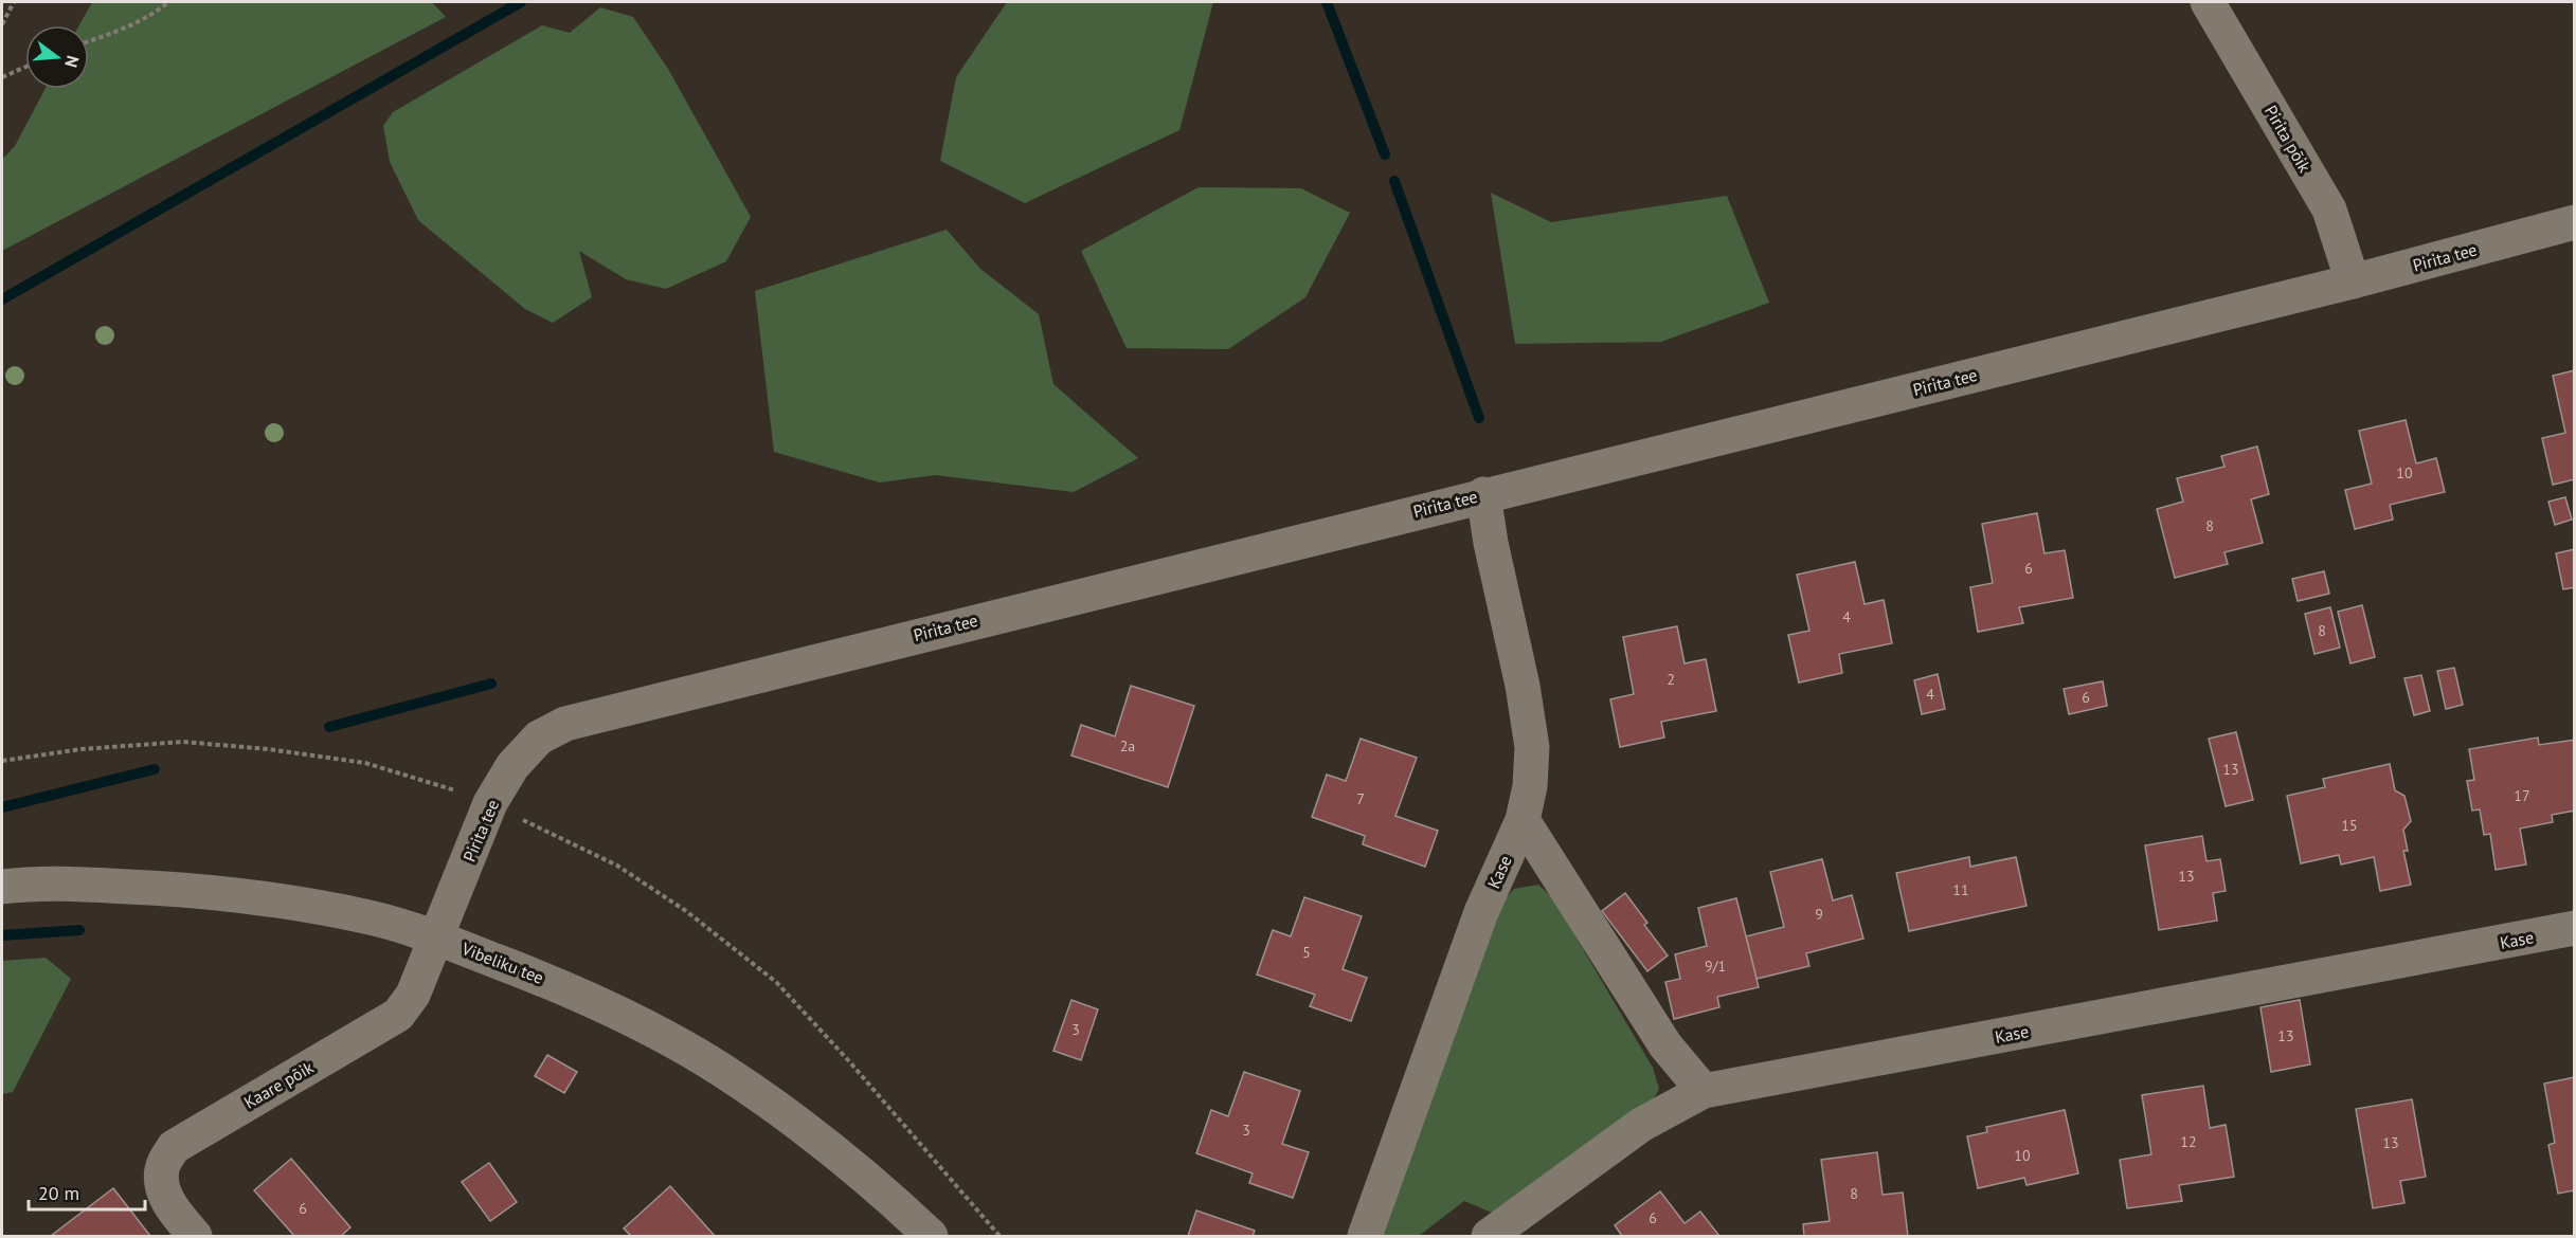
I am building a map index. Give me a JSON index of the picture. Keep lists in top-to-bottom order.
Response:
{
  "streets": {
    "street": [
      "Pirita põik",
      "Pirita tee",
      "Kase",
      "Vibeliku tee",
      "Kaare põik"
    ]
  },
  "crossings": [
    ["Pirita põik", "Pirita tee"],
    ["Pirita tee", "Kase"],
    ["Pirita tee", "Vibeliku tee"],
    ["Pirita tee", "Kaare põik"],
    ["Vibeliku tee", "Kaare põik"]
  ],
  "house_numbers": [
    "10",
    "8",
    "6",
    "4",
    "8",
    "2",
    "4",
    "6",
    "2a",
    "13",
    "17",
    "7",
    "15",
    "13",
    "11",
    "9",
    "5",
    "9/1",
    "3",
    "13",
    "3",
    "12",
    "13",
    "10",
    "8",
    "6",
    "6"
  ],
  "scale_bar": "20 m",
  "north": "right"
}
